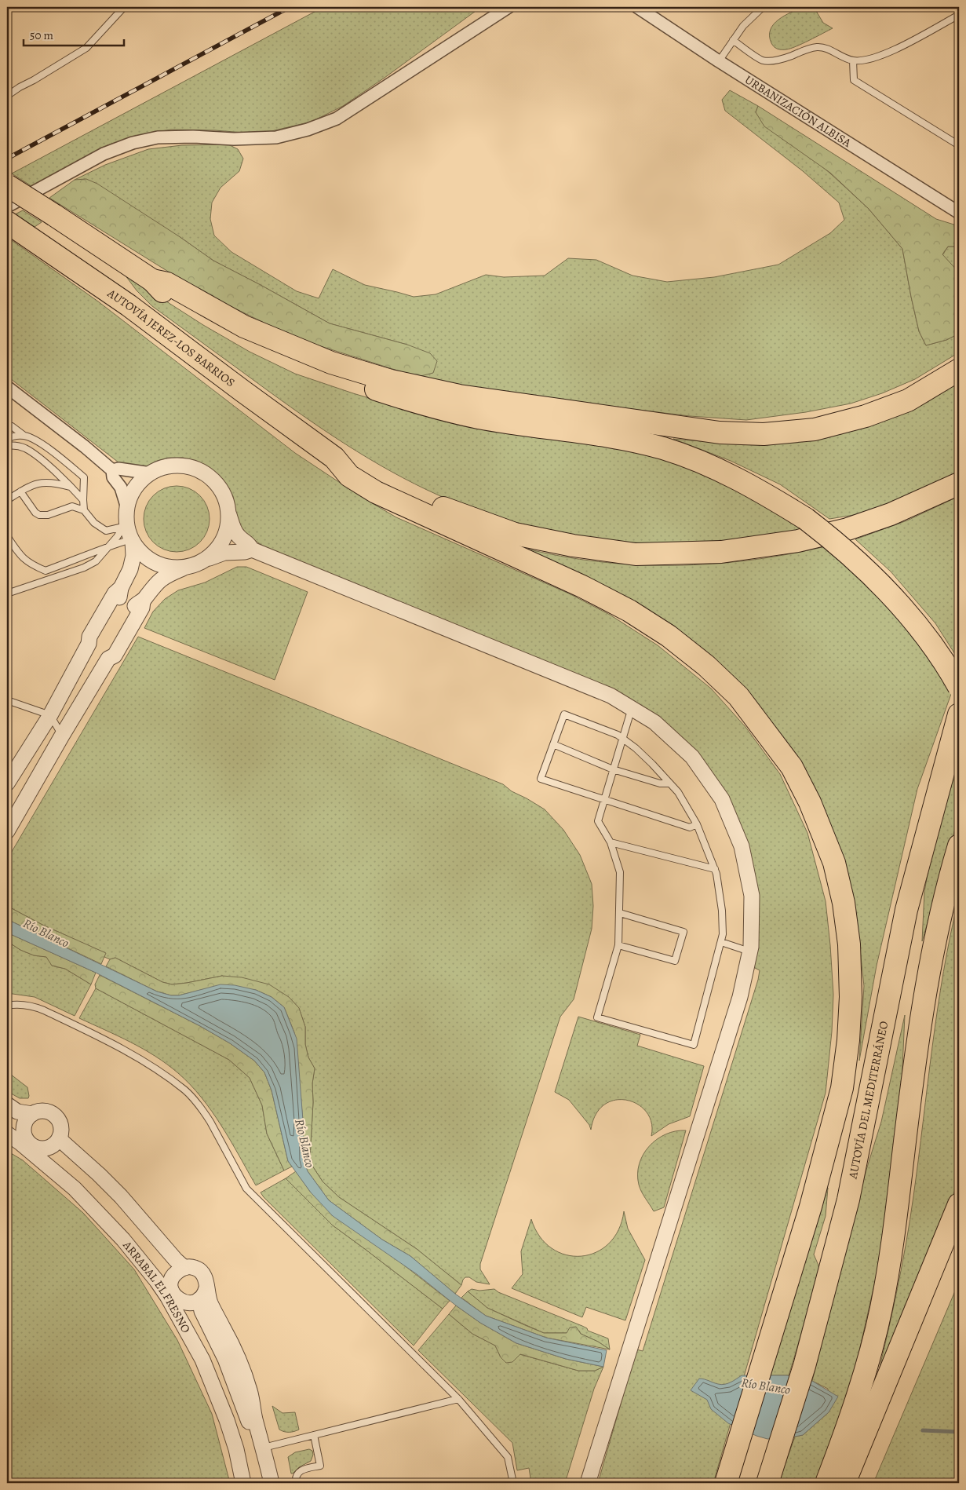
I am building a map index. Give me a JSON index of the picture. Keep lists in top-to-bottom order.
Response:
{
  "streets": {
    "highway": ["AUTOVÍA JEREZ-LOS BARRIOS", "AUTOVÍA DEL MEDITERRÁNEO"],
    "street": ["URBANIZACIÓN ALBISA", "ARRABAL EL FRESNO"]
  },
  "water": ["Río Blanco"],
  "scale_bar": "50 m"
}
